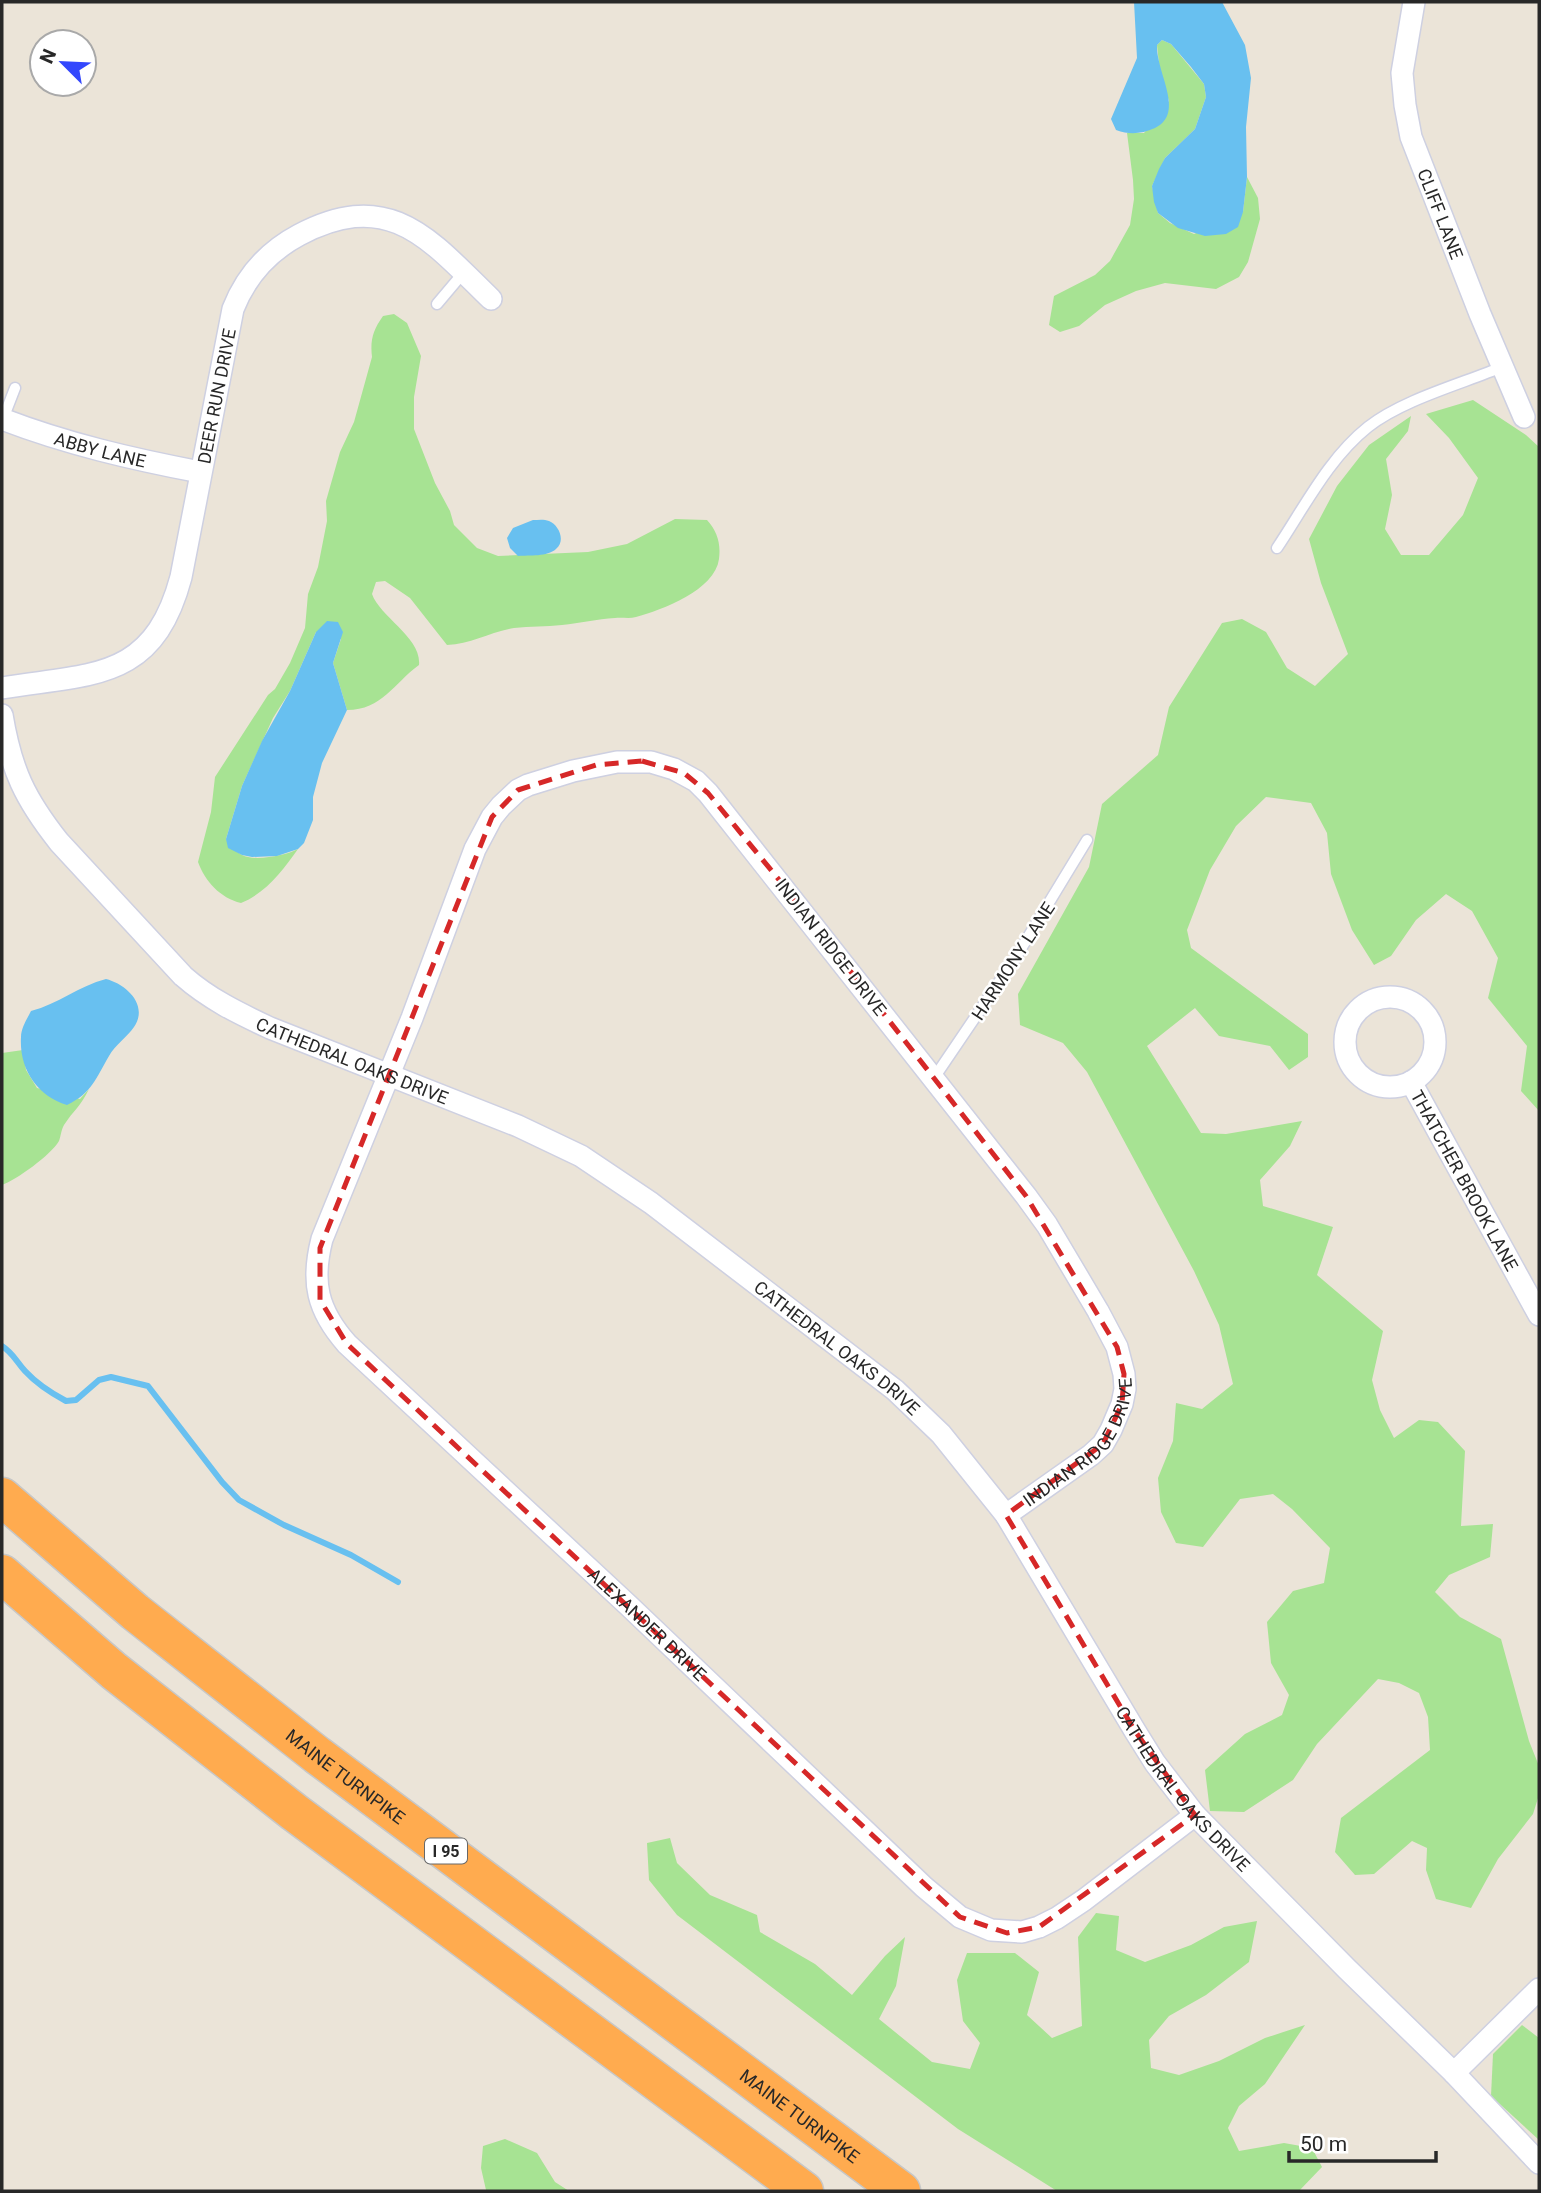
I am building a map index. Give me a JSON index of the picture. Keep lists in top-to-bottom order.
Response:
{
  "streets": {
    "highway": ["MAINE TURNPIKE", "I 95"],
    "street": [
      "CLIFF LANE",
      "DEER RUN DRIVE",
      "ABBY LANE",
      "INDIAN RIDGE DRIVE",
      "CATHEDRAL OAKS DRIVE",
      "THATCHER BROOK LANE",
      "ALEXANDER DRIVE"
    ],
    "lane": ["HARMONY LANE"]
  },
  "crossings": [
    ["DEER RUN DRIVE", "ABBY LANE"],
    ["INDIAN RIDGE DRIVE", "HARMONY LANE"],
    ["INDIAN RIDGE DRIVE", "CATHEDRAL OAKS DRIVE"],
    ["INDIAN RIDGE DRIVE", "ALEXANDER DRIVE"],
    ["CATHEDRAL OAKS DRIVE", "ALEXANDER DRIVE"]
  ],
  "scale_bar": "50 m",
  "north": "top left"
}
